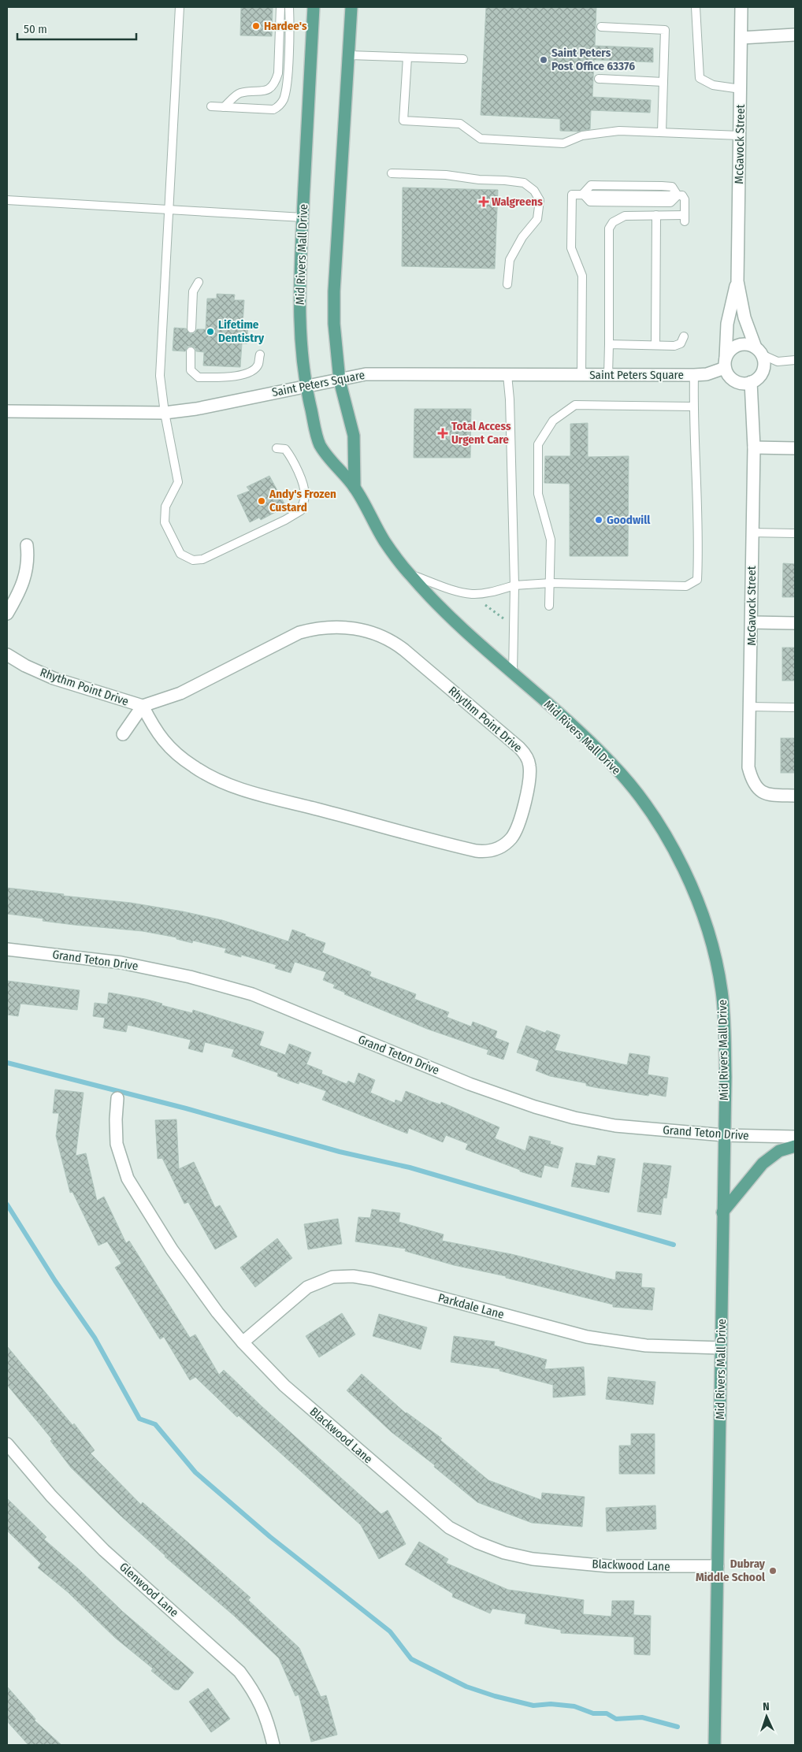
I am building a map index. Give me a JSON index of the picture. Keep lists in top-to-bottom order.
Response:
{
  "streets": {
    "main road": ["Mid Rivers Mall Drive"],
    "street": [
      "McGavock Street",
      "Saint Peters Square",
      "Rhythm Point Drive",
      "Grand Teton Drive",
      "Parkdale Lane",
      "Blackwood Lane",
      "Glenwood Lane"
    ]
  },
  "crossings": [
    ["McGavock Street", "Saint Peters Square"],
    ["Mid Rivers Mall Drive", "Saint Peters Square"],
    ["Mid Rivers Mall Drive", "Grand Teton Drive"],
    ["Mid Rivers Mall Drive", "Parkdale Lane"],
    ["Mid Rivers Mall Drive", "Blackwood Lane"],
    ["Parkdale Lane", "Blackwood Lane"]
  ],
  "places": {
    "other": [
      "Hardee's",
      "Saint Peters Post Office 63376",
      "Lifetime Dentistry",
      "Andy's Frozen Custard",
      "Goodwill",
      "Dubray Middle School"
    ],
    "health": ["Walgreens", "Total Access Urgent Care"]
  },
  "scale_bar": "50 m",
  "north": "top"
}
